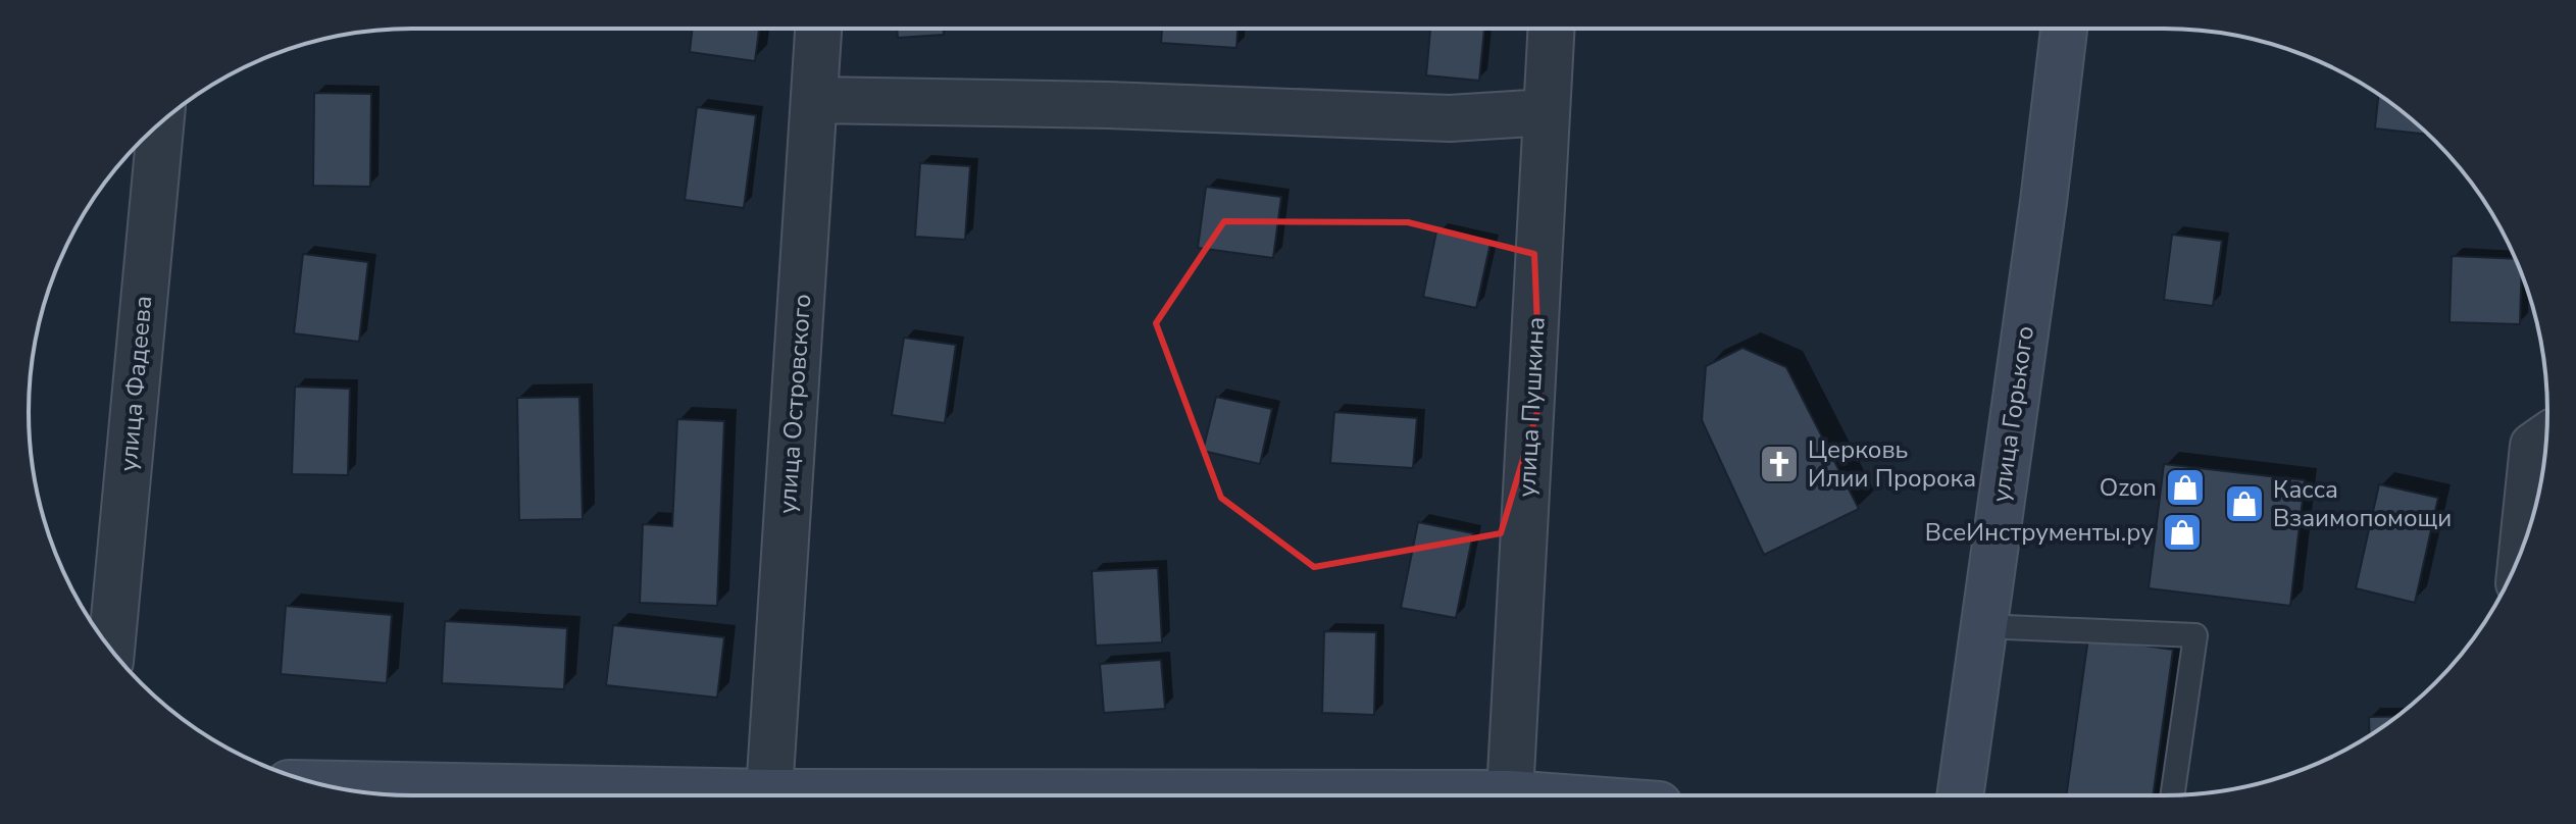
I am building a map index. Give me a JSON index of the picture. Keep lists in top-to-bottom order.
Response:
{
  "streets": {
    "main road": ["улица Горького"],
    "street": ["улица Фадеева", "улица Островского", "улица Пушкина"]
  },
  "places": {
    "church": ["Церковь Илии Пророка"],
    "shop": ["Ozon", "Касса Взаимопомощи", "ВсеИнструменты.ру"]
  }
}
